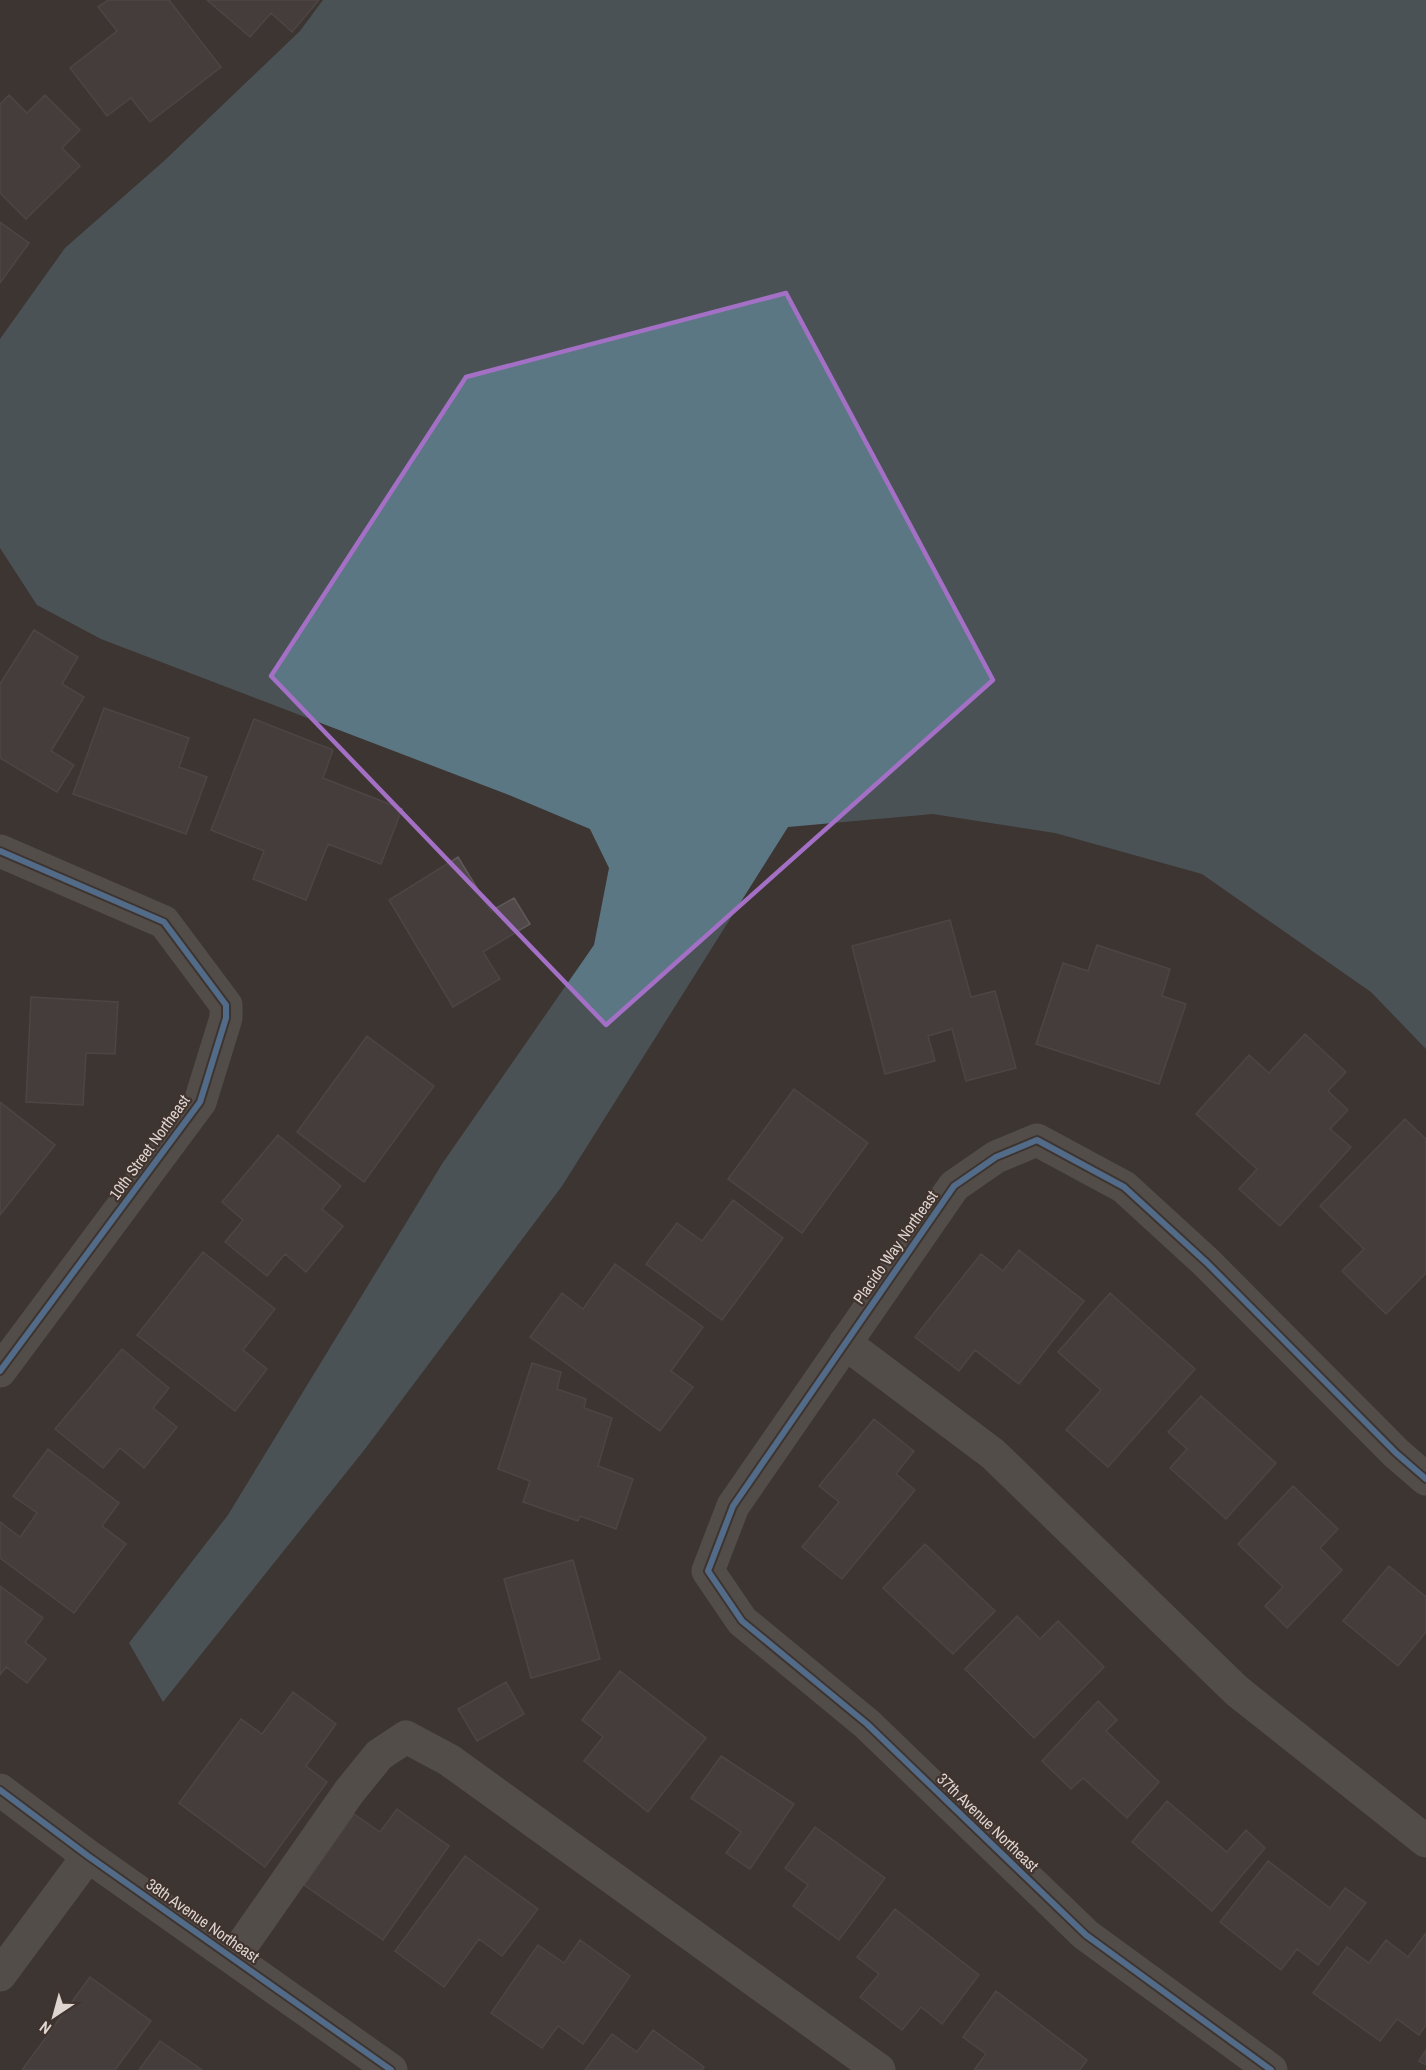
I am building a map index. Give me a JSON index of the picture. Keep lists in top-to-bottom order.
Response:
{
  "streets": {
    "street": [
      "10th Street Northeast",
      "Placido Way Northeast",
      "37th Avenue Northeast",
      "38th Avenue Northeast"
    ]
  },
  "crossings": [
    ["Placido Way Northeast", "37th Avenue Northeast"]
  ],
  "north": "bottom left"
}
